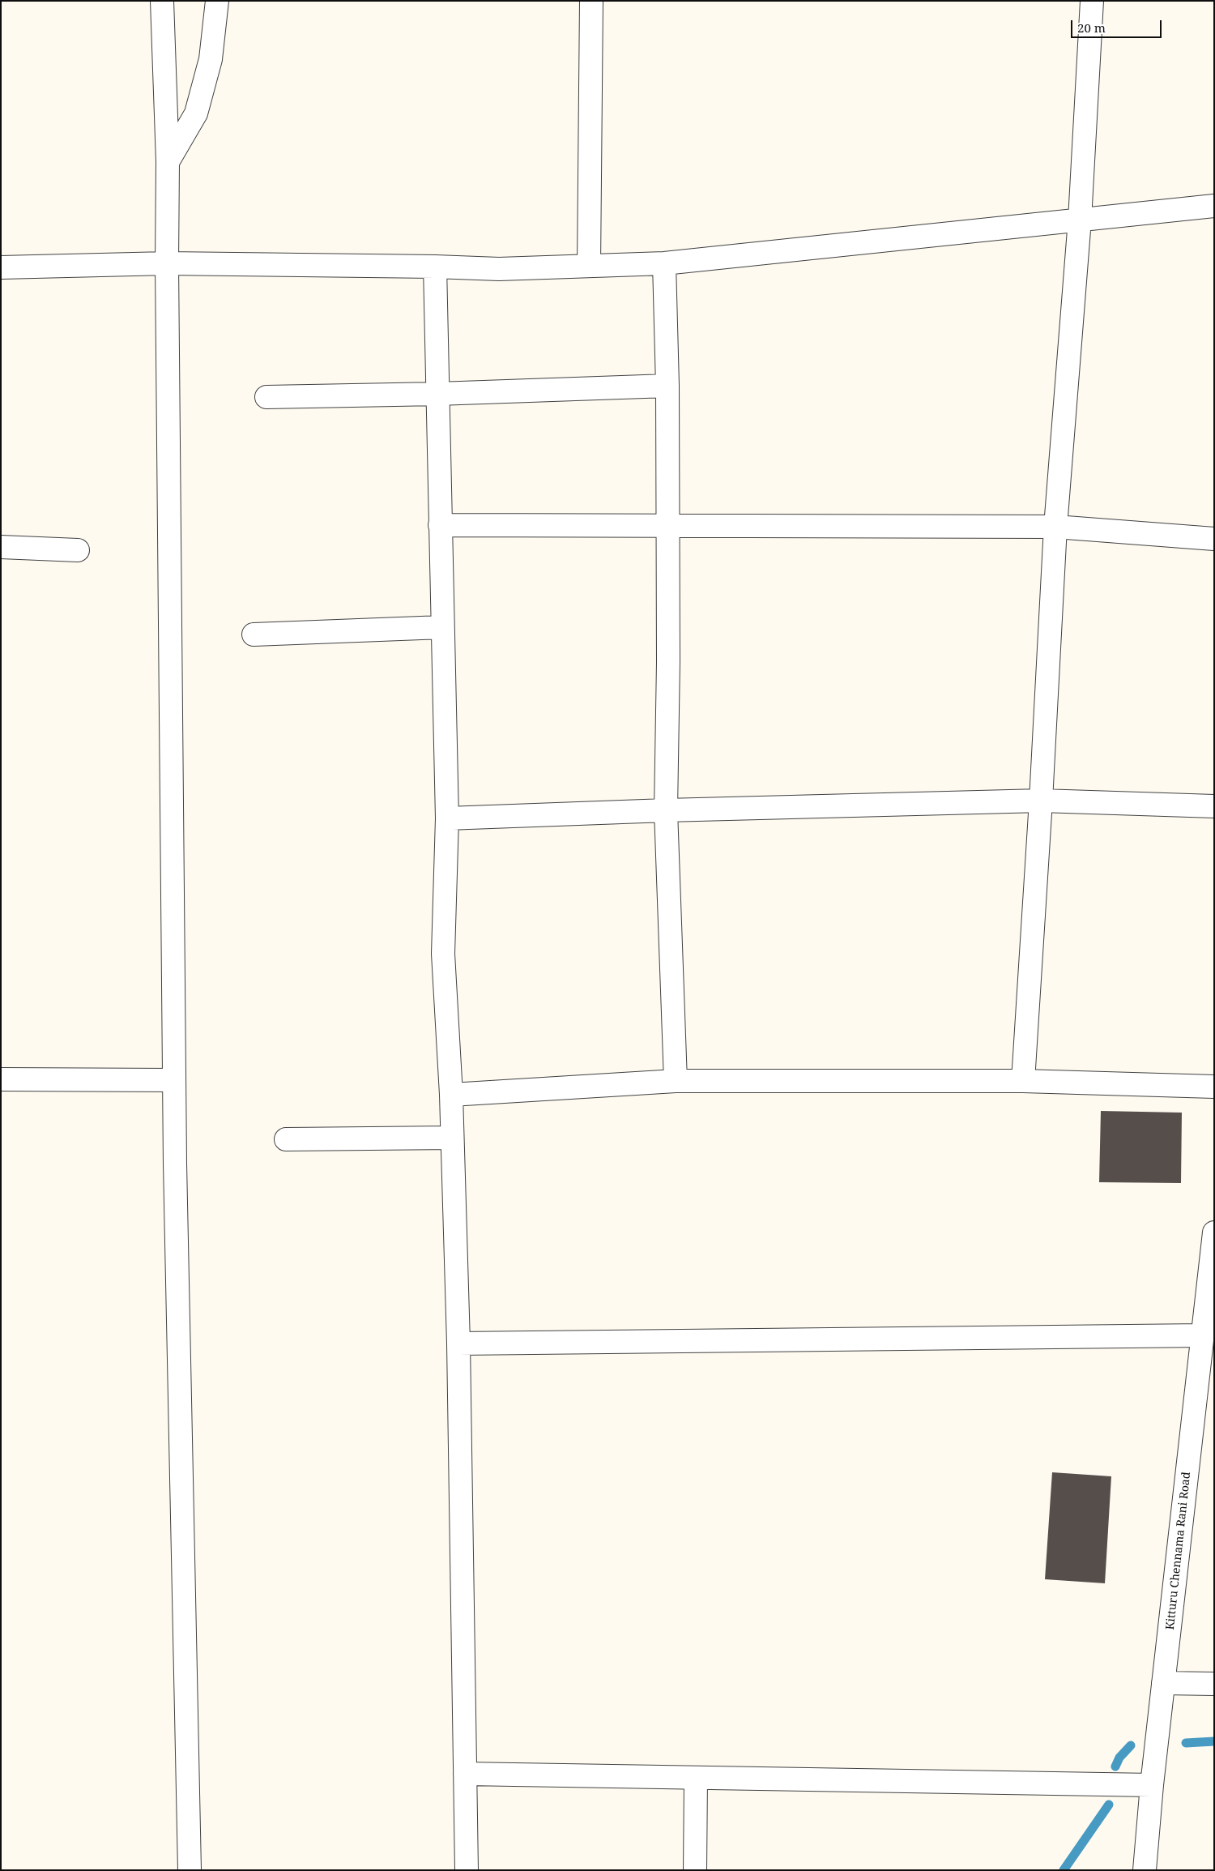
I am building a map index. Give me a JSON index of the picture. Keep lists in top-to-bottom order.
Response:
{
  "streets": {
    "street": ["Kitturu Chennama Rani Road"]
  },
  "scale_bar": "20 m"
}
